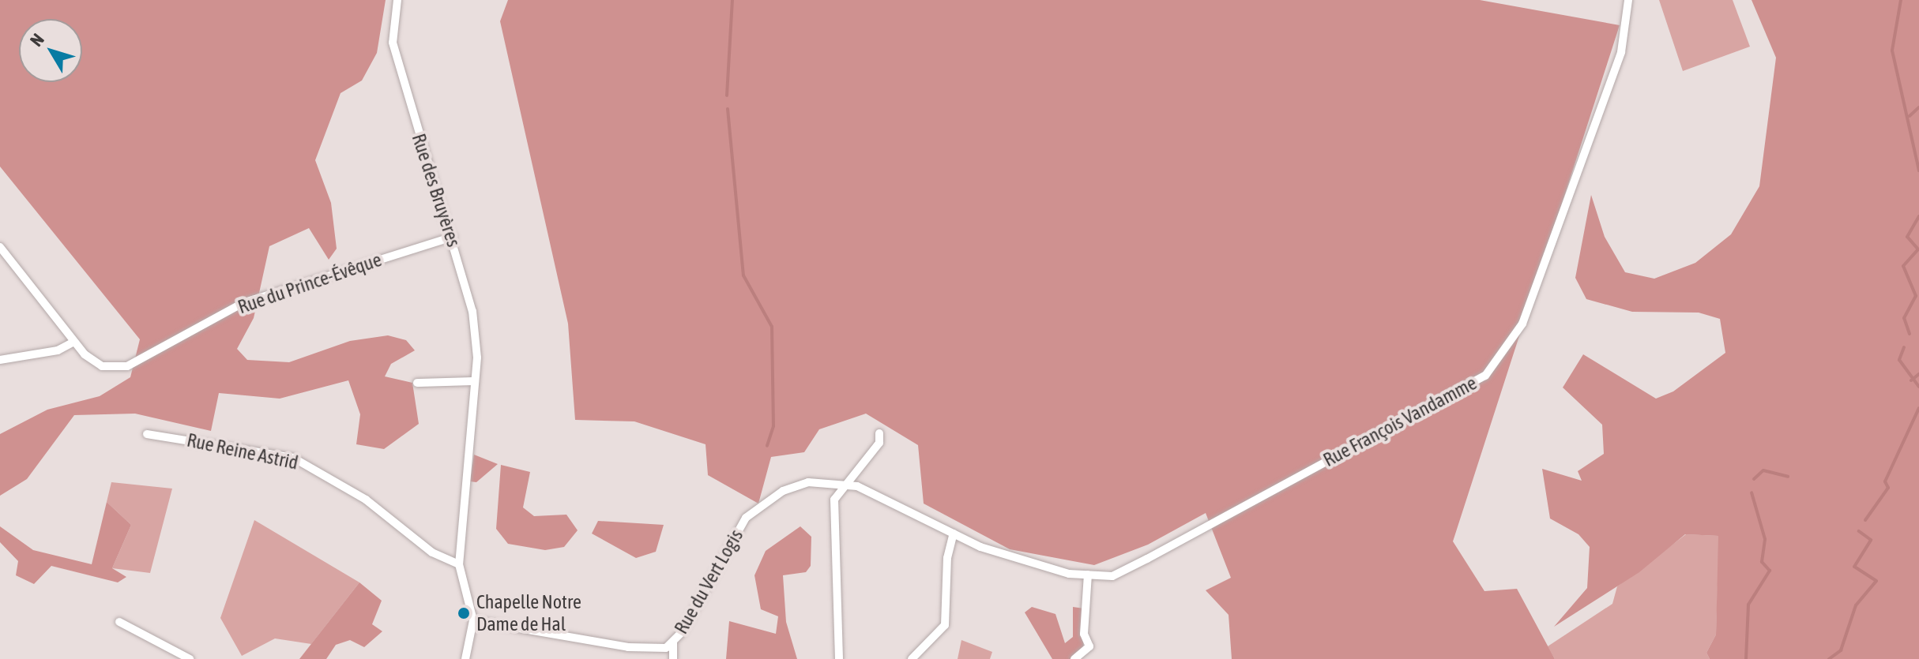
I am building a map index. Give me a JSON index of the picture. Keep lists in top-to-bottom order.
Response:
{
  "streets": {
    "street": [
      "Rue des Bruyères",
      "Rue du Prince-Évêque",
      "Rue François Vandamme",
      "Rue Reine Astrid",
      "Rue du Vert Logis"
    ]
  },
  "crossings": [
    ["Rue des Bruyères", "Rue du Prince-Évêque"],
    ["Rue des Bruyères", "Rue Reine Astrid"],
    ["Rue des Bruyères", "Rue du Vert Logis"],
    ["Rue François Vandamme", "Rue du Vert Logis"]
  ],
  "places": ["Chapelle Notre Dame de Hal"],
  "north": "top left"
}
